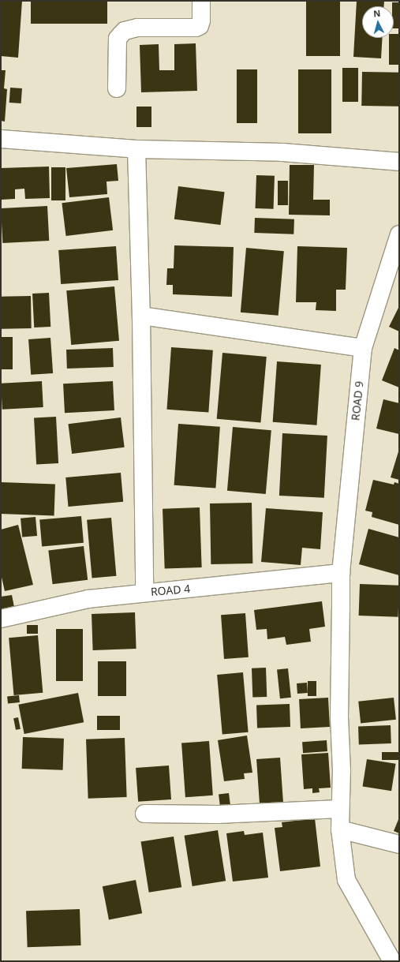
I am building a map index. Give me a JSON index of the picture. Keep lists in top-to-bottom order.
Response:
{
  "streets": {
    "street": ["ROAD 9", "ROAD 4"]
  },
  "crossings": [
    ["ROAD 9", "ROAD 4"]
  ],
  "north": "top"
}
